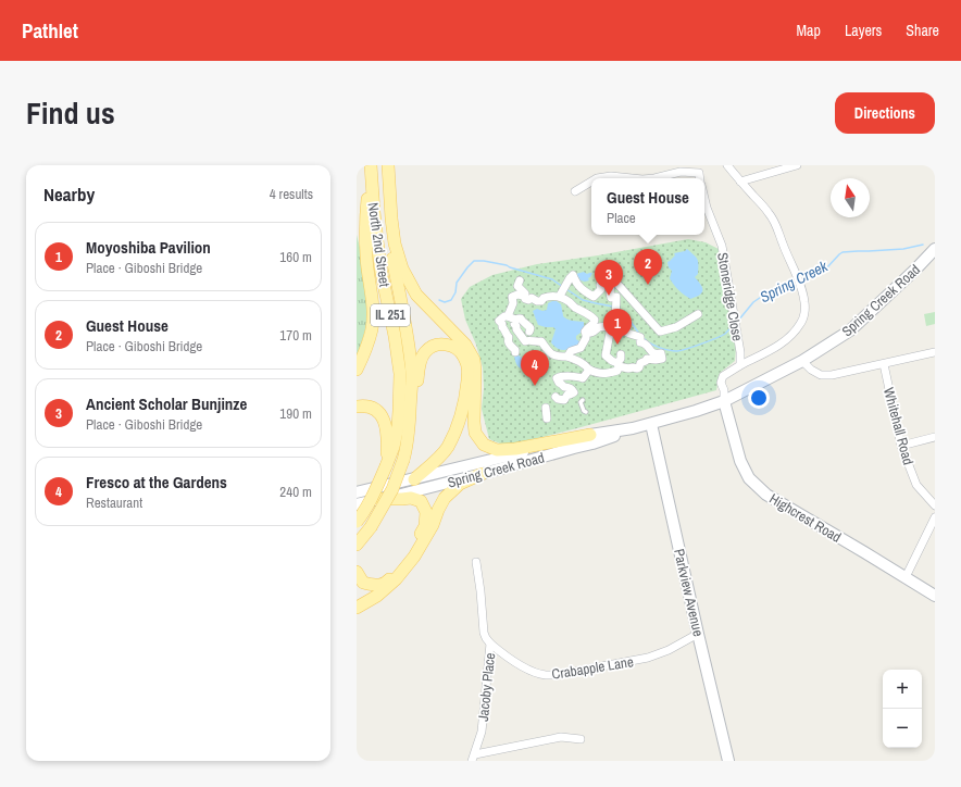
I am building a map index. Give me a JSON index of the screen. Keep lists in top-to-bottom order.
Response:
{
  "streets": {
    "main road": [
      "North 2nd Street",
      "Spring Creek Road",
      "IL 251",
      "Highcrest Road",
      "Parkview Avenue"
    ],
    "street": [
      "Stoneridge Close",
      "Whitehall Road",
      "Crabapple Lane",
      "Jacoby Place"
    ]
  },
  "crossings": [
    ["Spring Creek Road", "Highcrest Road"],
    ["Spring Creek Road", "Parkview Avenue"],
    ["Parkview Avenue", "Crabapple Lane"],
    ["Crabapple Lane", "Jacoby Place"]
  ],
  "water": ["Spring Creek"],
  "north": "top",
  "page": {
    "header": "Pathlet",
    "nav": ["Map", "Layers", "Share"],
    "title": "Find us",
    "buttons": "Directions",
    "heading": ["Nearby", "4 results"],
    "popup": ["Guest House", "Place"],
    "list": [
      {
        "mark": "1",
        "name": "Moyoshiba Pavilion",
        "note": "Place · Giboshi Bridge",
        "value": "160 m"
      },
      {
        "mark": "2",
        "name": "Guest House",
        "note": "Place · Giboshi Bridge",
        "value": "170 m"
      },
      {
        "mark": "3",
        "name": "Ancient Scholar Bunjinze",
        "note": "Place · Giboshi Bridge",
        "value": "190 m"
      },
      {
        "mark": "4",
        "name": "Fresco at the Gardens",
        "note": "Restaurant",
        "value": "240 m"
      }
    ],
    "pins": [
      "2",
      "3",
      "1",
      "4"
    ],
    "map_buttons": ["+", "−"]
  }
}
